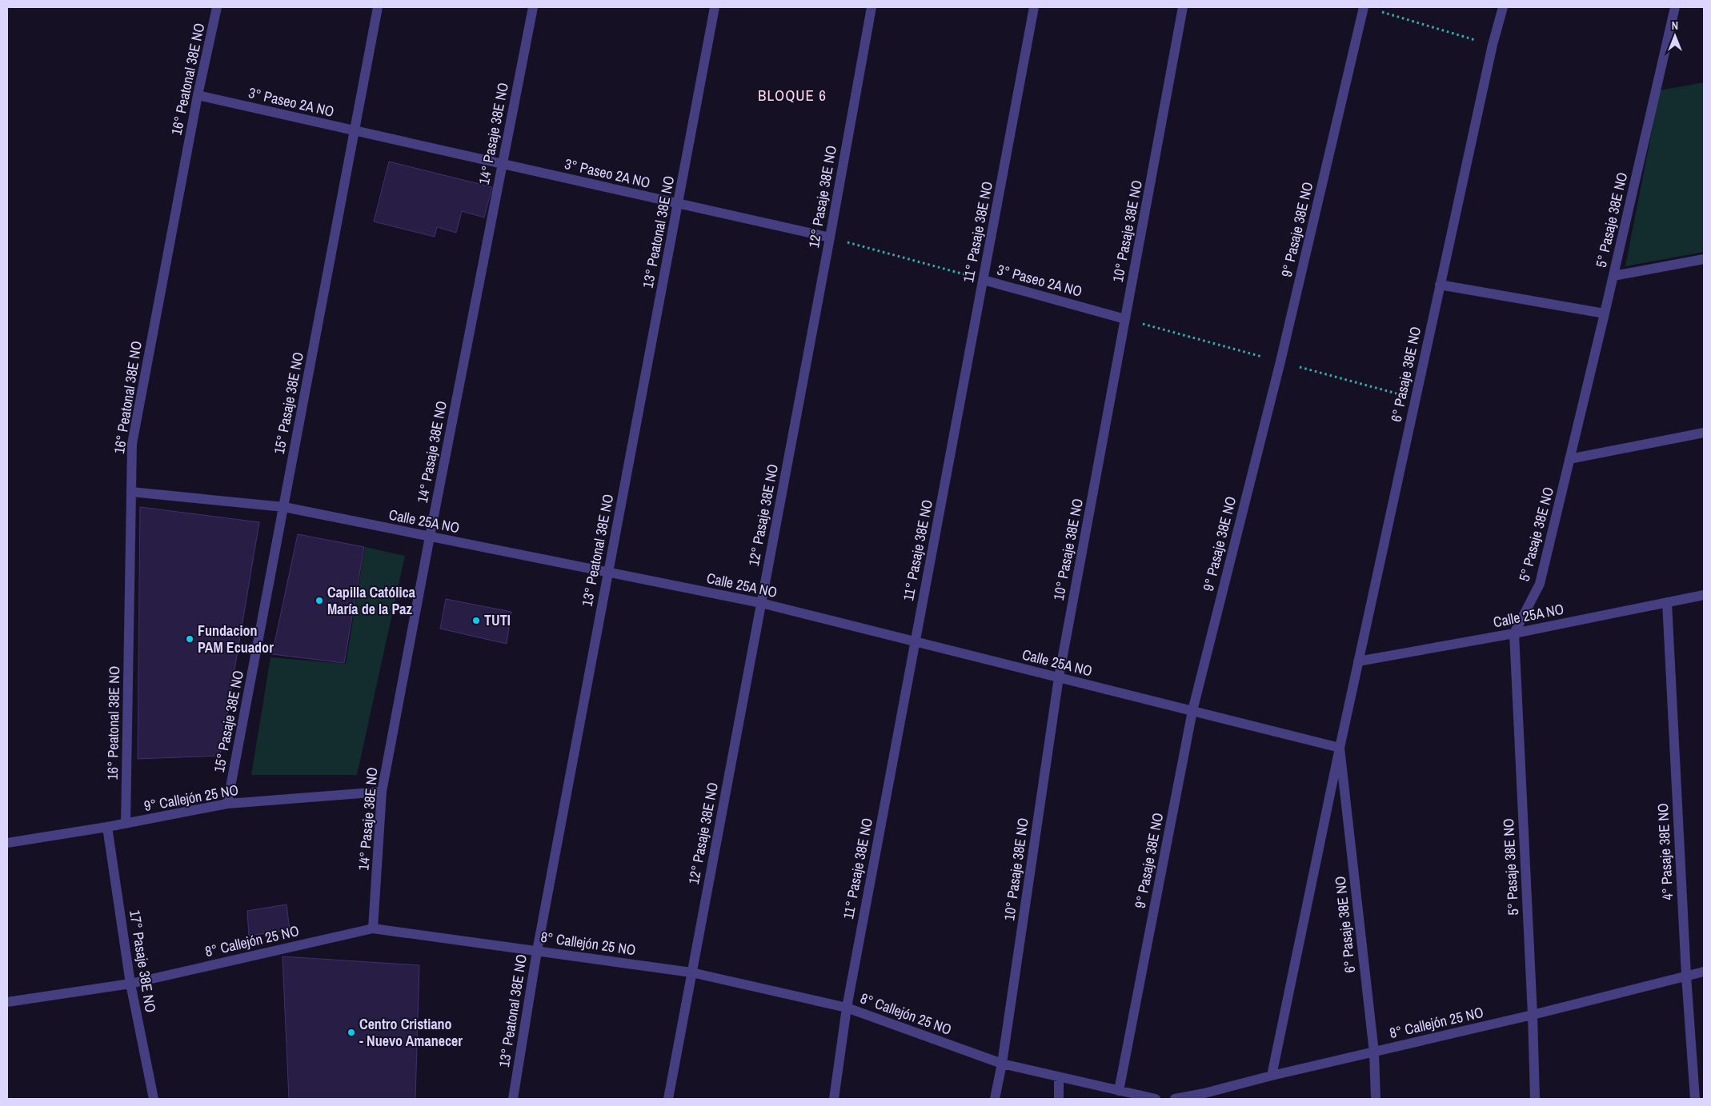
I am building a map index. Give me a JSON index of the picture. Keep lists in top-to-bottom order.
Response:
{
  "streets": {
    "street": [
      "16° Peatonal 38E NO",
      "3° Paseo 2A NO",
      "14° Pasaje 38E NO",
      "12° Pasaje 38E NO",
      "5° Pasaje 38E NO",
      "9° Pasaje 38E NO",
      "10° Pasaje 38E NO",
      "13° Peatonal 38E NO",
      "11° Pasaje 38E NO",
      "6° Pasaje 38E NO",
      "15° Pasaje 38E NO",
      "Calle 25A NO",
      "9° Callejón 25 NO",
      "4° Pasaje 38E NO",
      "8° Callejón 25 NO",
      "17° Pasaje 38E NO"
    ]
  },
  "crossings": [
    ["16° Peatonal 38E NO", "3° Paseo 2A NO"],
    ["16° Peatonal 38E NO", "Calle 25A NO"],
    ["16° Peatonal 38E NO", "9° Callejón 25 NO"],
    ["3° Paseo 2A NO", "14° Pasaje 38E NO"],
    ["3° Paseo 2A NO", "12° Pasaje 38E NO"],
    ["3° Paseo 2A NO", "10° Pasaje 38E NO"],
    ["3° Paseo 2A NO", "13° Peatonal 38E NO"],
    ["3° Paseo 2A NO", "11° Pasaje 38E NO"],
    ["3° Paseo 2A NO", "15° Pasaje 38E NO"],
    ["14° Pasaje 38E NO", "Calle 25A NO"],
    ["14° Pasaje 38E NO", "9° Callejón 25 NO"],
    ["14° Pasaje 38E NO", "8° Callejón 25 NO"],
    ["12° Pasaje 38E NO", "Calle 25A NO"],
    ["12° Pasaje 38E NO", "8° Callejón 25 NO"],
    ["5° Pasaje 38E NO", "Calle 25A NO"],
    ["5° Pasaje 38E NO", "8° Callejón 25 NO"],
    ["9° Pasaje 38E NO", "Calle 25A NO"],
    ["9° Pasaje 38E NO", "8° Callejón 25 NO"],
    ["10° Pasaje 38E NO", "Calle 25A NO"],
    ["10° Pasaje 38E NO", "8° Callejón 25 NO"],
    ["13° Peatonal 38E NO", "Calle 25A NO"],
    ["13° Peatonal 38E NO", "8° Callejón 25 NO"],
    ["11° Pasaje 38E NO", "Calle 25A NO"],
    ["11° Pasaje 38E NO", "8° Callejón 25 NO"],
    ["6° Pasaje 38E NO", "Calle 25A NO"],
    ["6° Pasaje 38E NO", "8° Callejón 25 NO"],
    ["15° Pasaje 38E NO", "Calle 25A NO"],
    ["15° Pasaje 38E NO", "9° Callejón 25 NO"],
    ["Calle 25A NO", "4° Pasaje 38E NO"],
    ["9° Callejón 25 NO", "17° Pasaje 38E NO"],
    ["4° Pasaje 38E NO", "8° Callejón 25 NO"],
    ["8° Callejón 25 NO", "17° Pasaje 38E NO"]
  ],
  "districts": ["BLOQUE 6"],
  "places": [
    "Capilla Católica María de la Paz",
    "TUTI",
    "Fundacion PAM Ecuador",
    "Centro Cristiano - Nuevo Amanecer"
  ],
  "north": "top"
}
